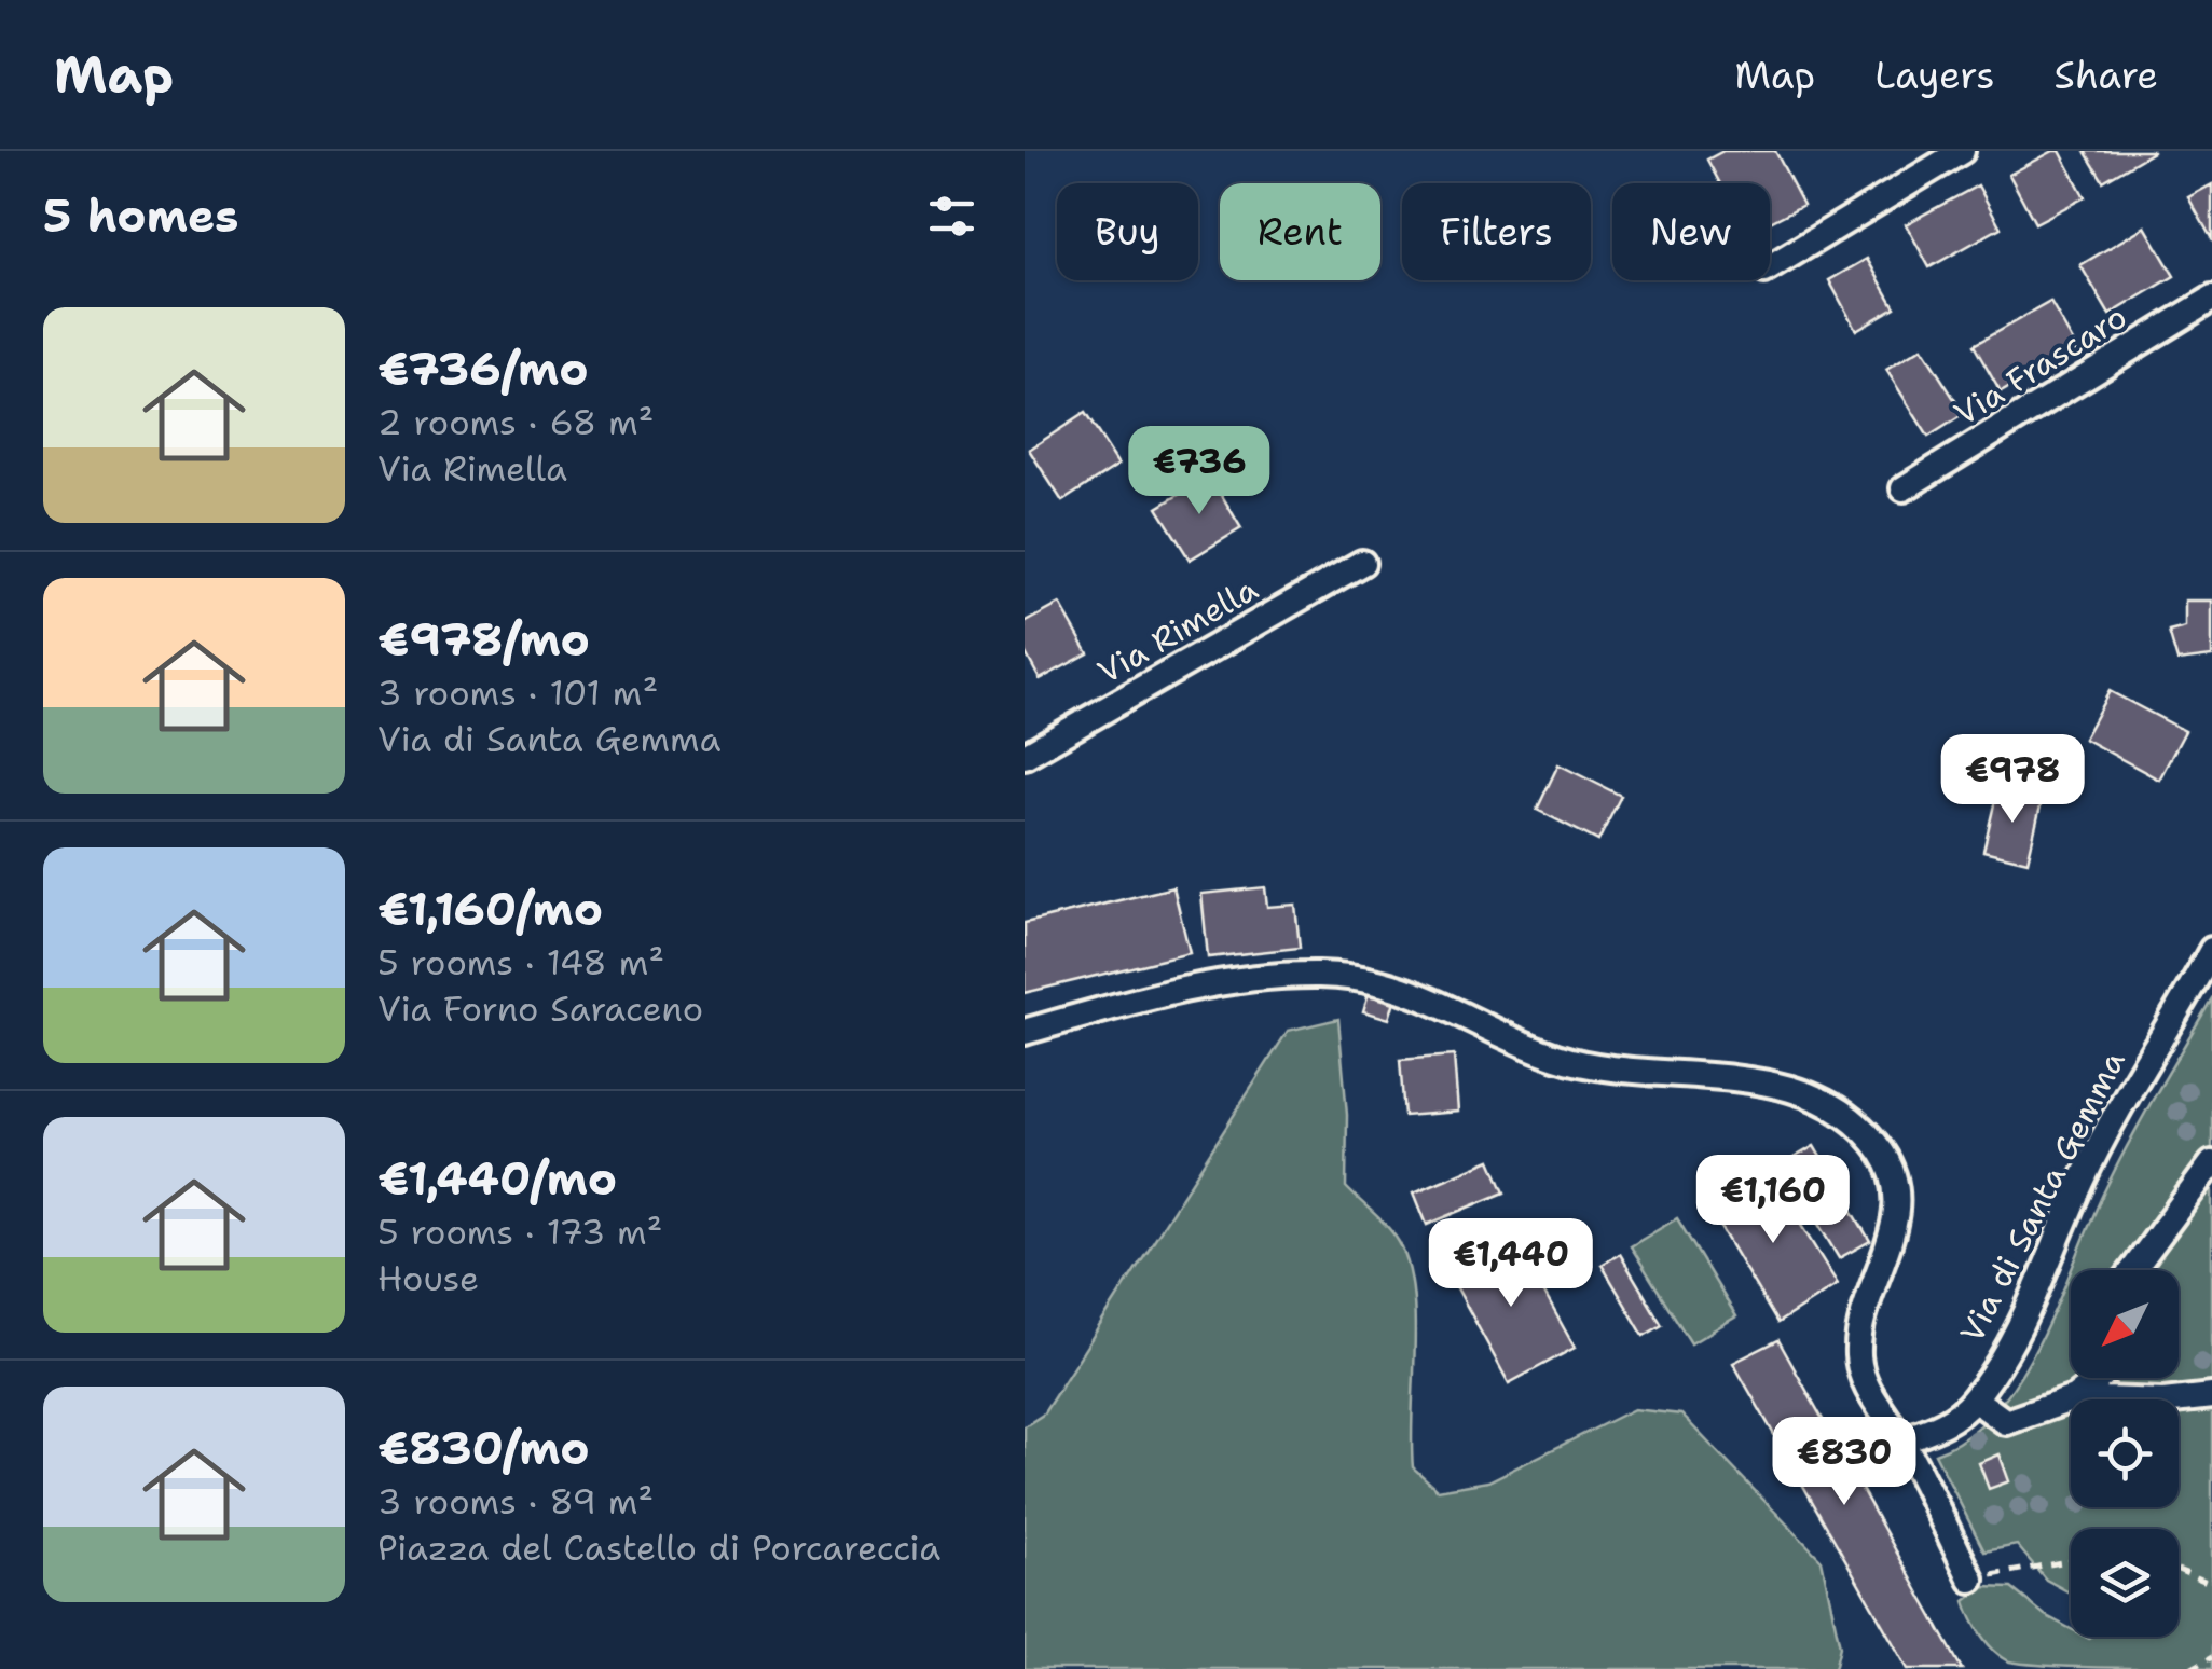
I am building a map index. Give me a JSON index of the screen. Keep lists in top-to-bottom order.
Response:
{
  "streets": {
    "street": ["Via Frascaro", "Via Rimella", "Via di Santa Gemma"]
  },
  "north": "bottom left",
  "page": {
    "header": "Map",
    "nav": ["Map", "Layers", "Share"],
    "heading": "5 homes",
    "chip": [
      "Buy",
      "Rent",
      "Filters",
      "New"
    ],
    "list": [
      {
        "name": "€736/mo",
        "note": "2 rooms · 68 m² · Via Rimella"
      },
      {
        "name": "€978/mo",
        "note": "3 rooms · 101 m² · Via di Santa Gemma"
      },
      {
        "name": "€1,160/mo",
        "note": "5 rooms · 148 m² · Via Forno Saraceno"
      },
      {
        "name": "€1,440/mo",
        "note": "5 rooms · 173 m² · House"
      },
      {
        "name": "€830/mo",
        "note": "3 rooms · 89 m² · Piazza del Castello di Porcareccia"
      }
    ],
    "price": [
      "€736",
      "€978",
      "€1,160",
      "€1,440",
      "€830"
    ]
  }
}
